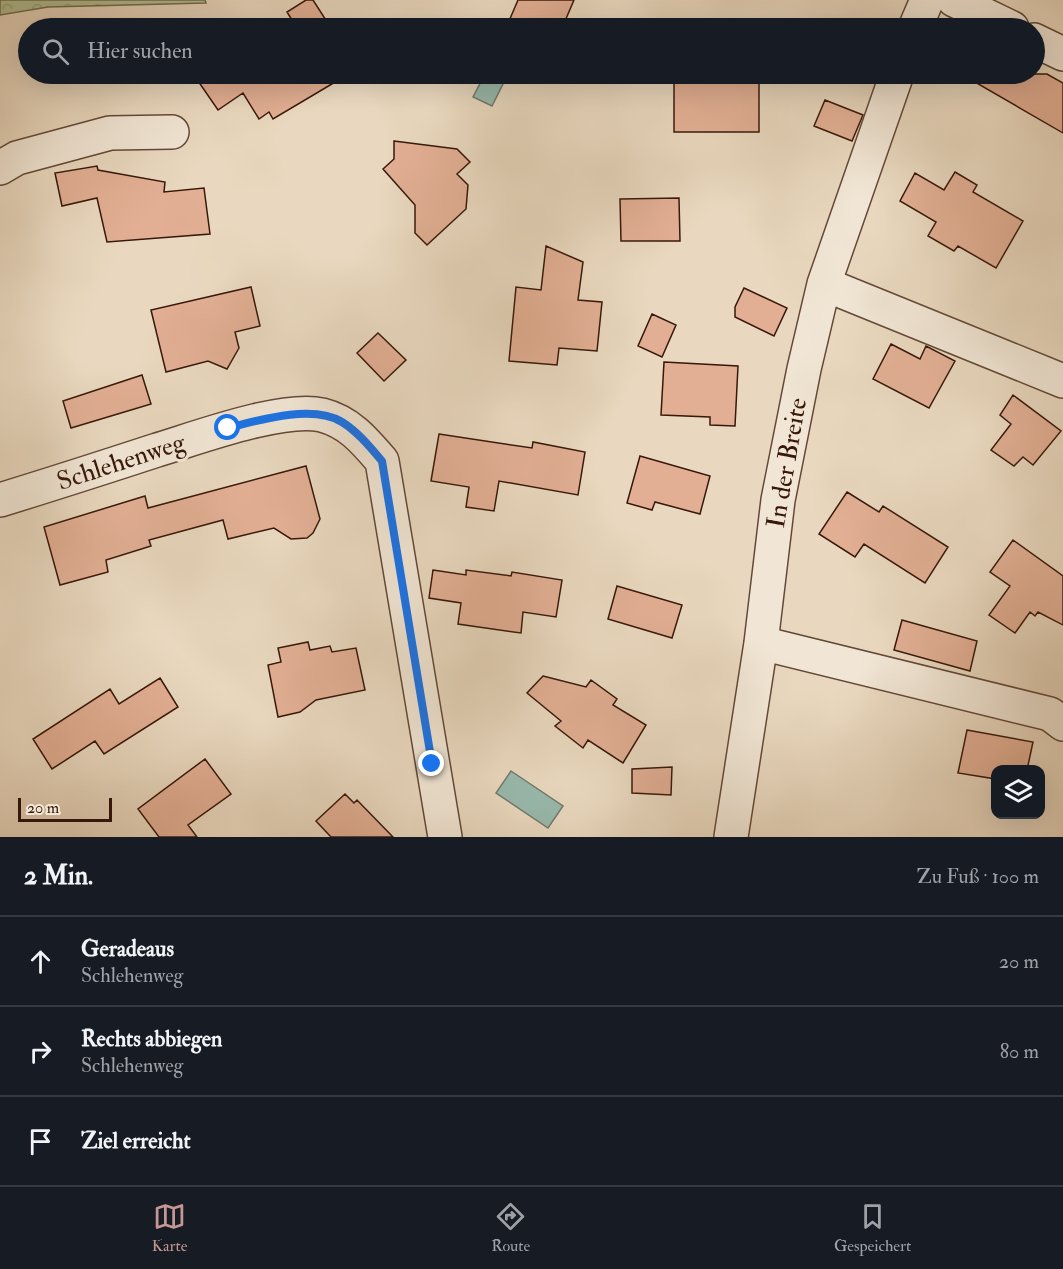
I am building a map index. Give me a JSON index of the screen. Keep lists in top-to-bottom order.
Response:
{
  "streets": {
    "street": ["Schlehenweg", "In der Breite"]
  },
  "scale_bar": "20 m",
  "page": {
    "search": "Hier suchen",
    "scale": "20 m",
    "heading": ["2 Min.", "Zu Fuß · 100 m"],
    "list": [
      ["Geradeaus", "Schlehenweg", "20 m"],
      ["Rechts abbiegen", "Schlehenweg", "80 m"],
      "Ziel erreicht"
    ],
    "nav": ["Karte", "Route", "Gespeichert"]
  }
}
